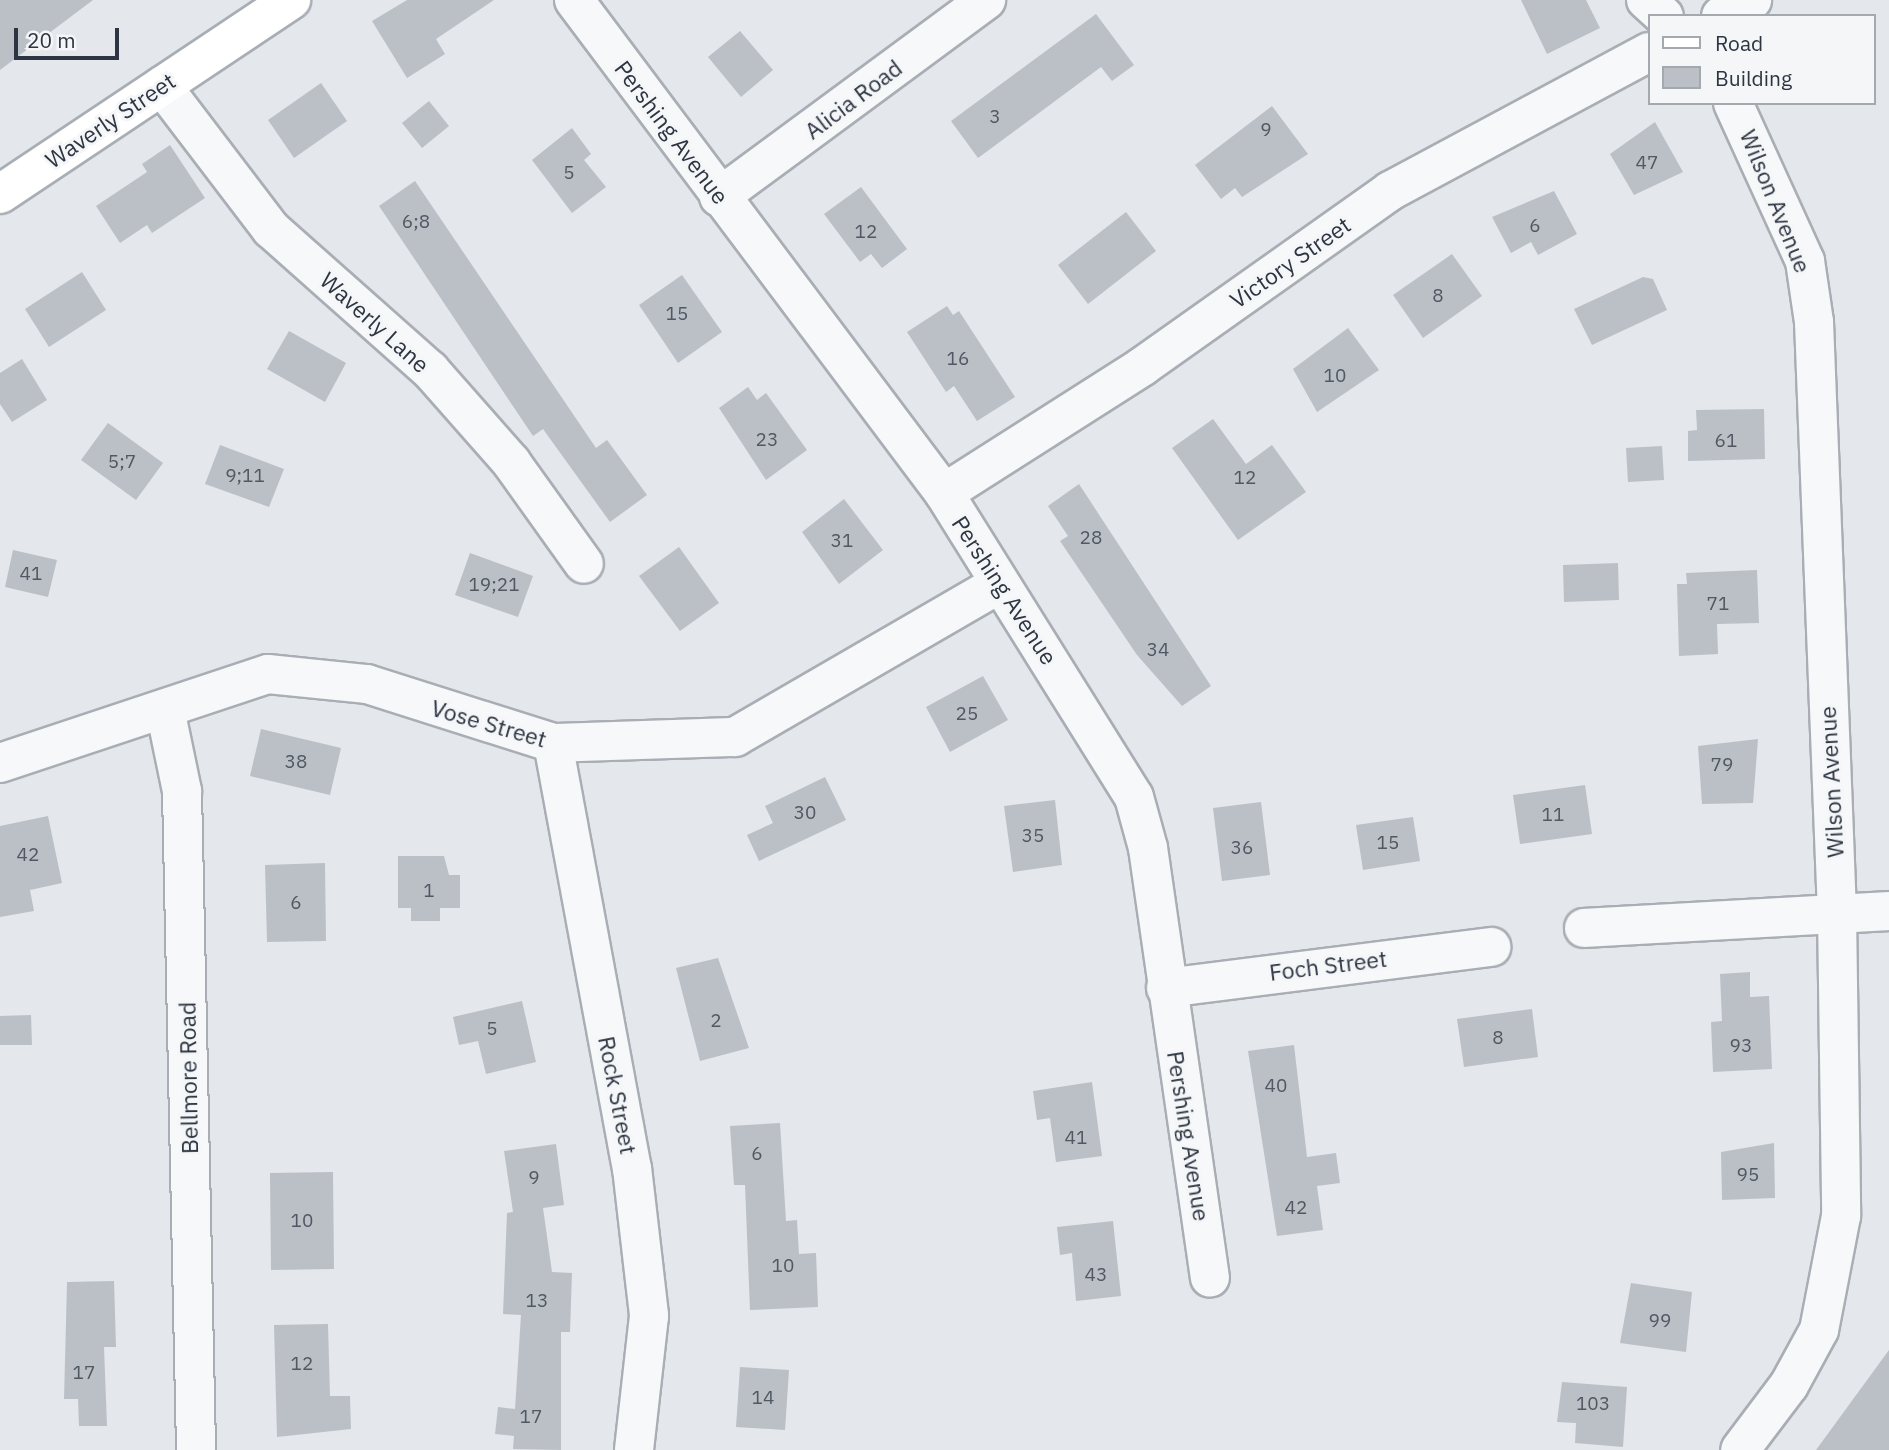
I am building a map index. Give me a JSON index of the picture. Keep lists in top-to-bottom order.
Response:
{
  "streets": {
    "main road": ["Waverly Street"],
    "street": [
      "Alicia Road",
      "Pershing Avenue",
      "Wilson Avenue",
      "Victory Street",
      "Waverly Lane",
      "Vose Street",
      "Foch Street",
      "Bellmore Road",
      "Rock Street"
    ]
  },
  "crossings": [
    ["Alicia Road", "Pershing Avenue"],
    ["Waverly Street", "Waverly Lane"],
    ["Pershing Avenue", "Victory Street"],
    ["Pershing Avenue", "Vose Street"],
    ["Pershing Avenue", "Foch Street"],
    ["Vose Street", "Bellmore Road"],
    ["Vose Street", "Rock Street"]
  ],
  "house_numbers": [
    "3",
    "9",
    "47",
    "5",
    "6;8",
    "6",
    "12",
    "8",
    "15",
    "16",
    "10",
    "23",
    "61",
    "5;7",
    "9;11",
    "12",
    "28",
    "31",
    "41",
    "19;21",
    "71",
    "34",
    "25",
    "38",
    "79",
    "30",
    "11",
    "35",
    "15",
    "36",
    "42",
    "1",
    "6",
    "2",
    "5",
    "8",
    "93",
    "40",
    "41",
    "6",
    "95",
    "9",
    "42",
    "10",
    "10",
    "43",
    "13",
    "99",
    "12",
    "17",
    "14",
    "103",
    "17"
  ],
  "legend": ["Road", "Building"],
  "scale_bar": "20 m"
}
